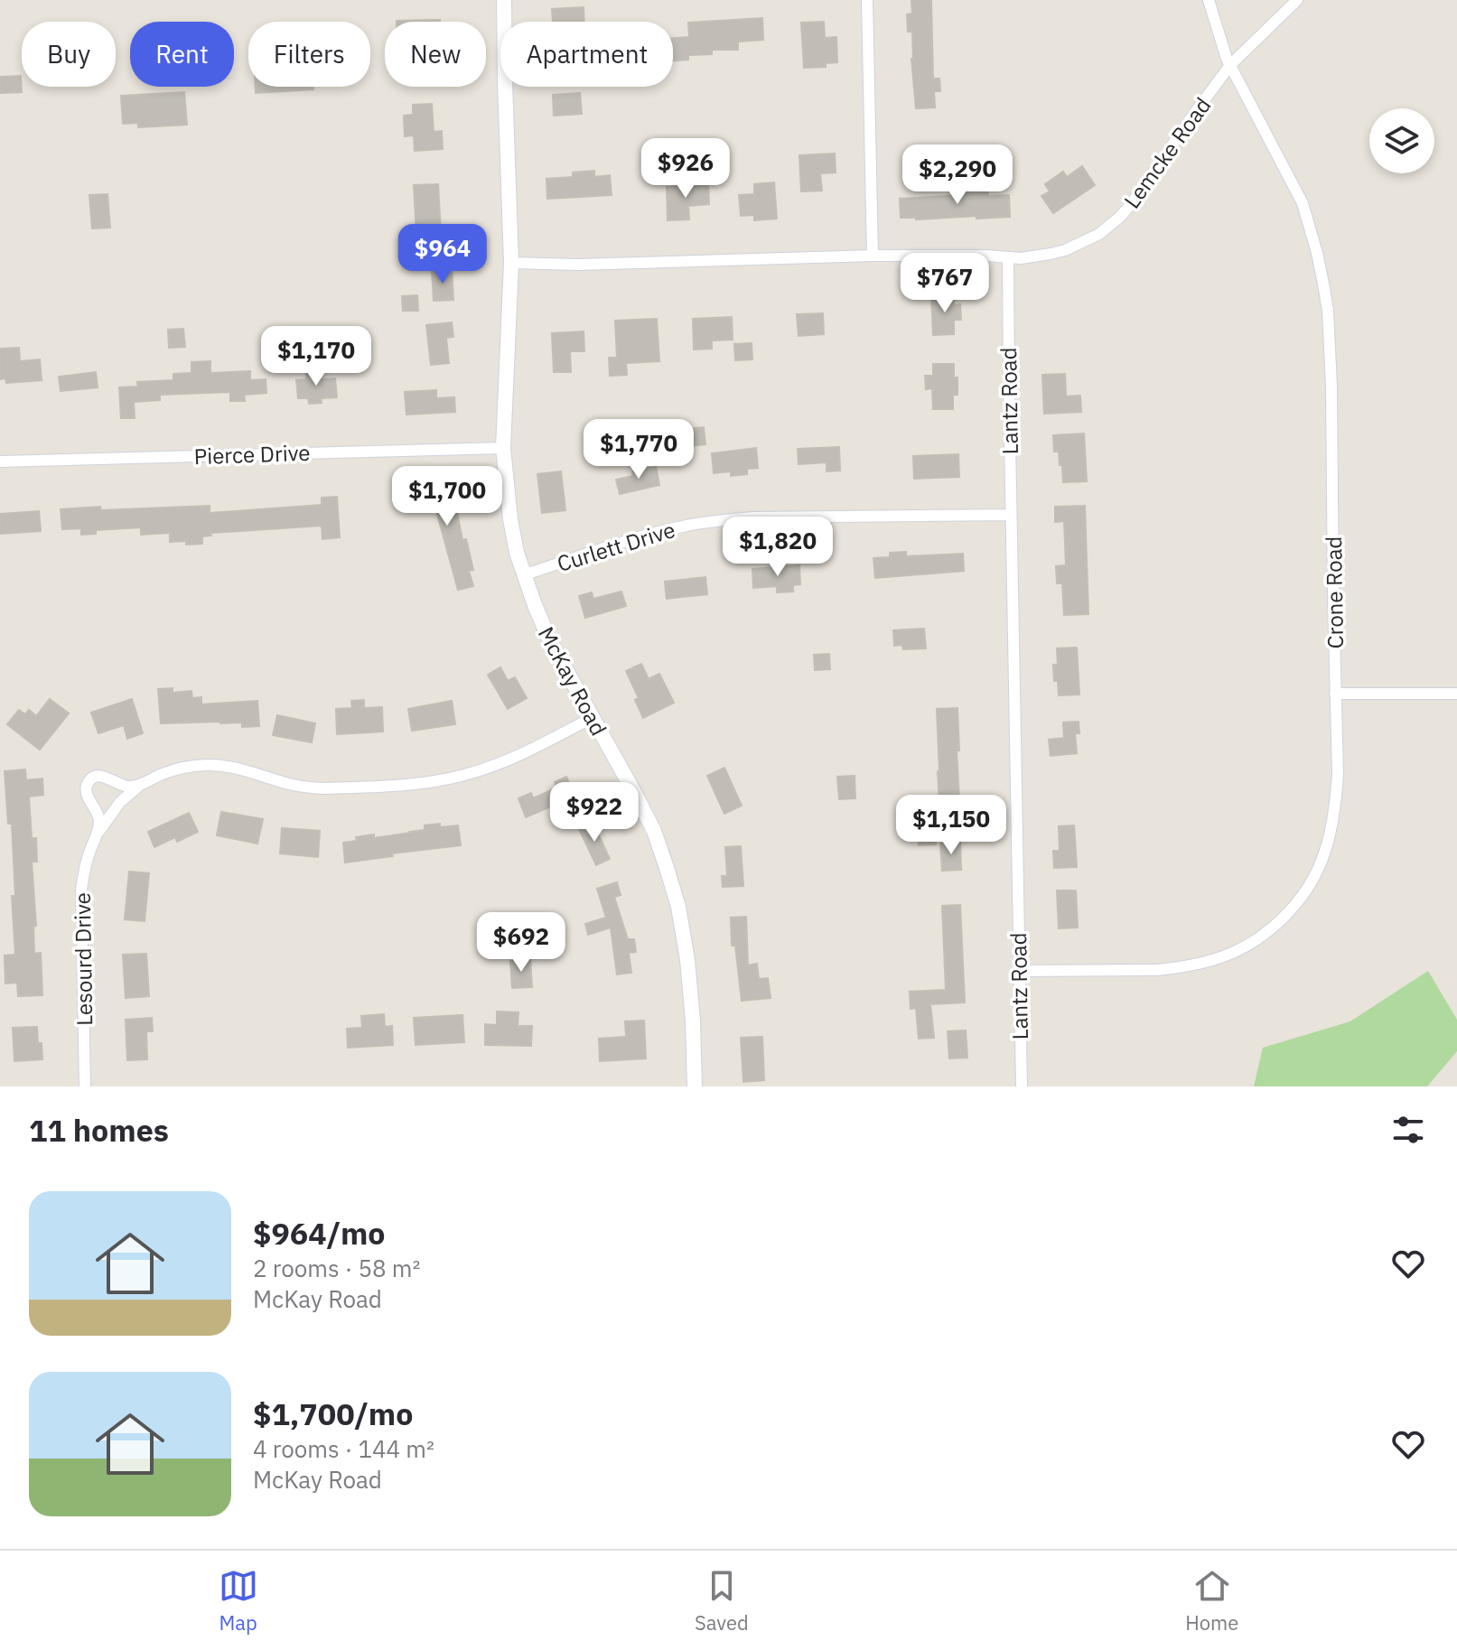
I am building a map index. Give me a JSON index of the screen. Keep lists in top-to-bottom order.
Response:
{
  "streets": {
    "street": [
      "Lemcke Road",
      "Lantz Road",
      "Pierce Drive",
      "Curlett Drive",
      "Crone Road",
      "McKay Road",
      "Lesourd Drive"
    ]
  },
  "crossings": [
    ["Lemcke Road", "Lantz Road"],
    ["Lemcke Road", "Crone Road"],
    ["Lantz Road", "Curlett Drive"],
    ["Lantz Road", "Crone Road"],
    ["Pierce Drive", "McKay Road"],
    ["Curlett Drive", "McKay Road"],
    ["McKay Road", "Lesourd Drive"]
  ],
  "page": {
    "chip": [
      "Buy",
      "Rent",
      "Filters",
      "New",
      "Apartment"
    ],
    "price": [
      "$926",
      "$2,290",
      "$964",
      "$767",
      "$1,170",
      "$1,770",
      "$1,700",
      "$1,820",
      "$922",
      "$1,150",
      "$692"
    ],
    "heading": "11 homes",
    "list": [
      {
        "name": "$964/mo",
        "note": "2 rooms · 58 m² · McKay Road"
      },
      {
        "name": "$1,700/mo",
        "note": "4 rooms · 144 m² · McKay Road"
      }
    ],
    "tabs": ["Map", "Saved", "Home"]
  }
}
